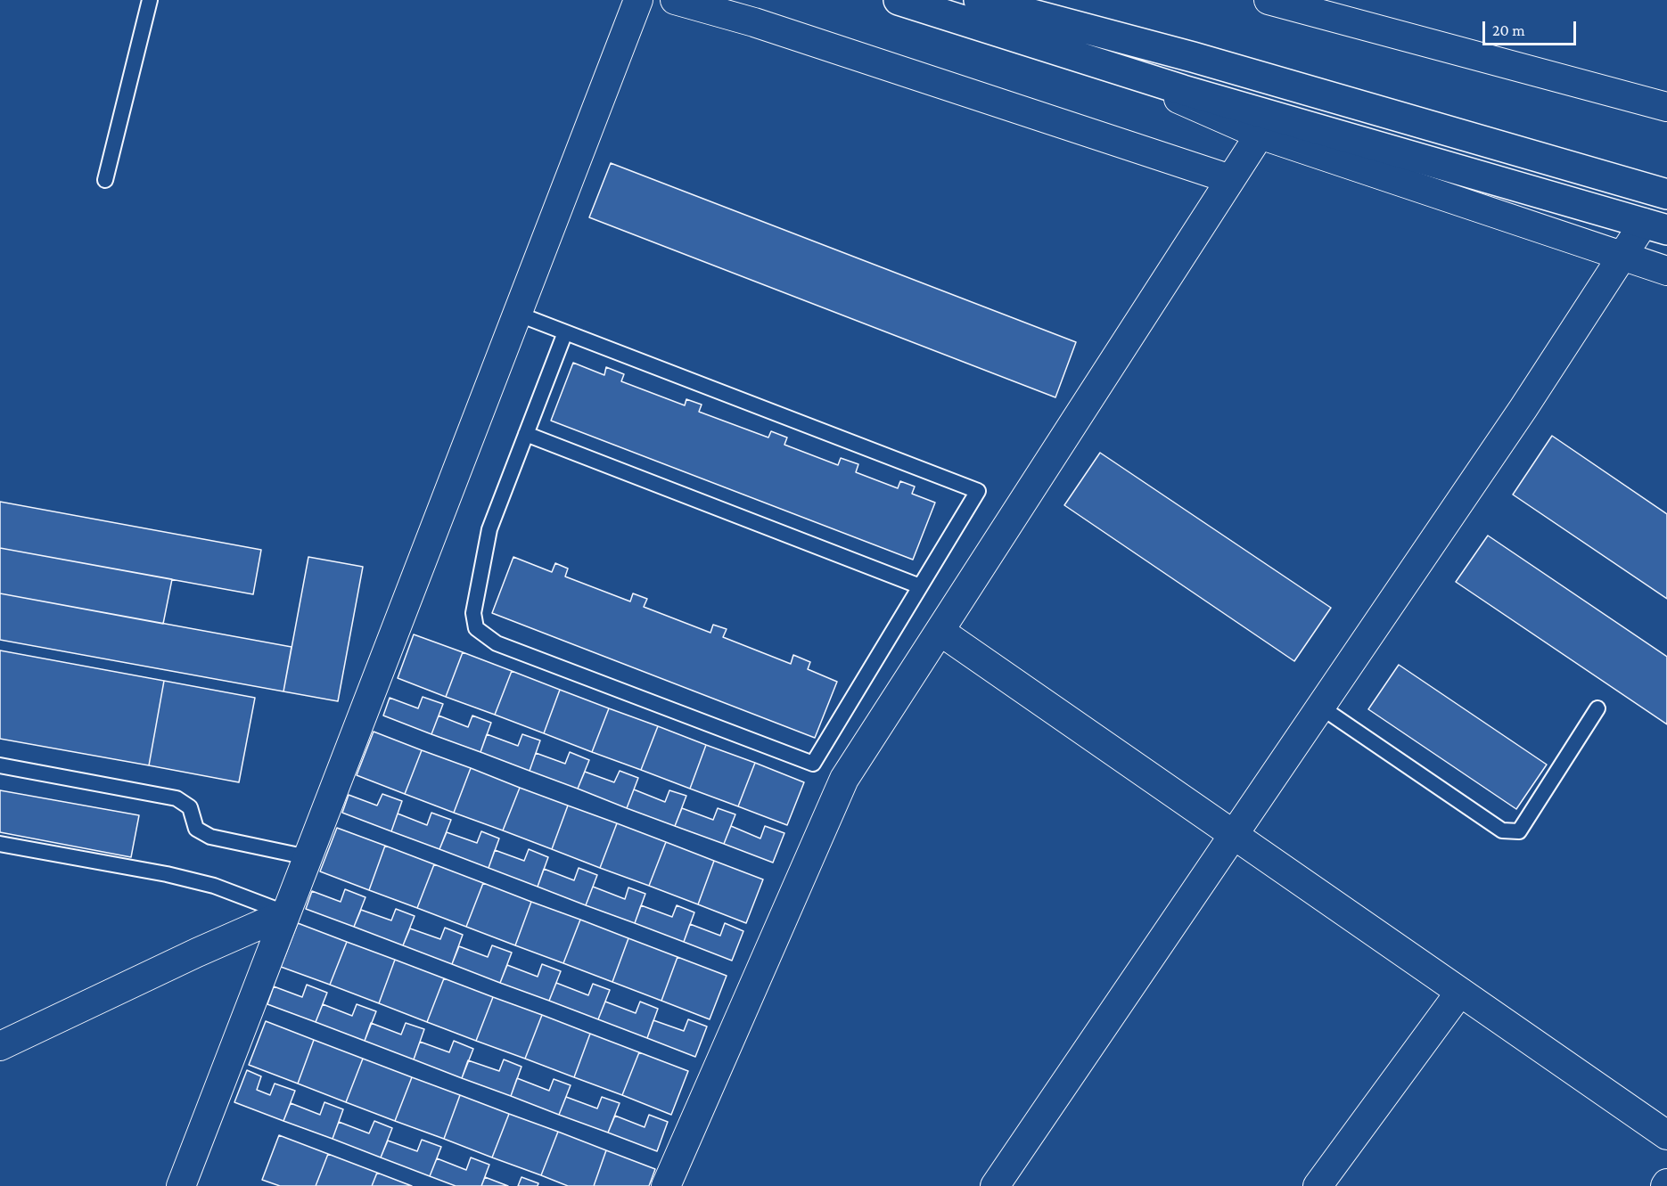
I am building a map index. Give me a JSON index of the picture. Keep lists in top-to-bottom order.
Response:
{
  "scale_bar": "20 m"
}
